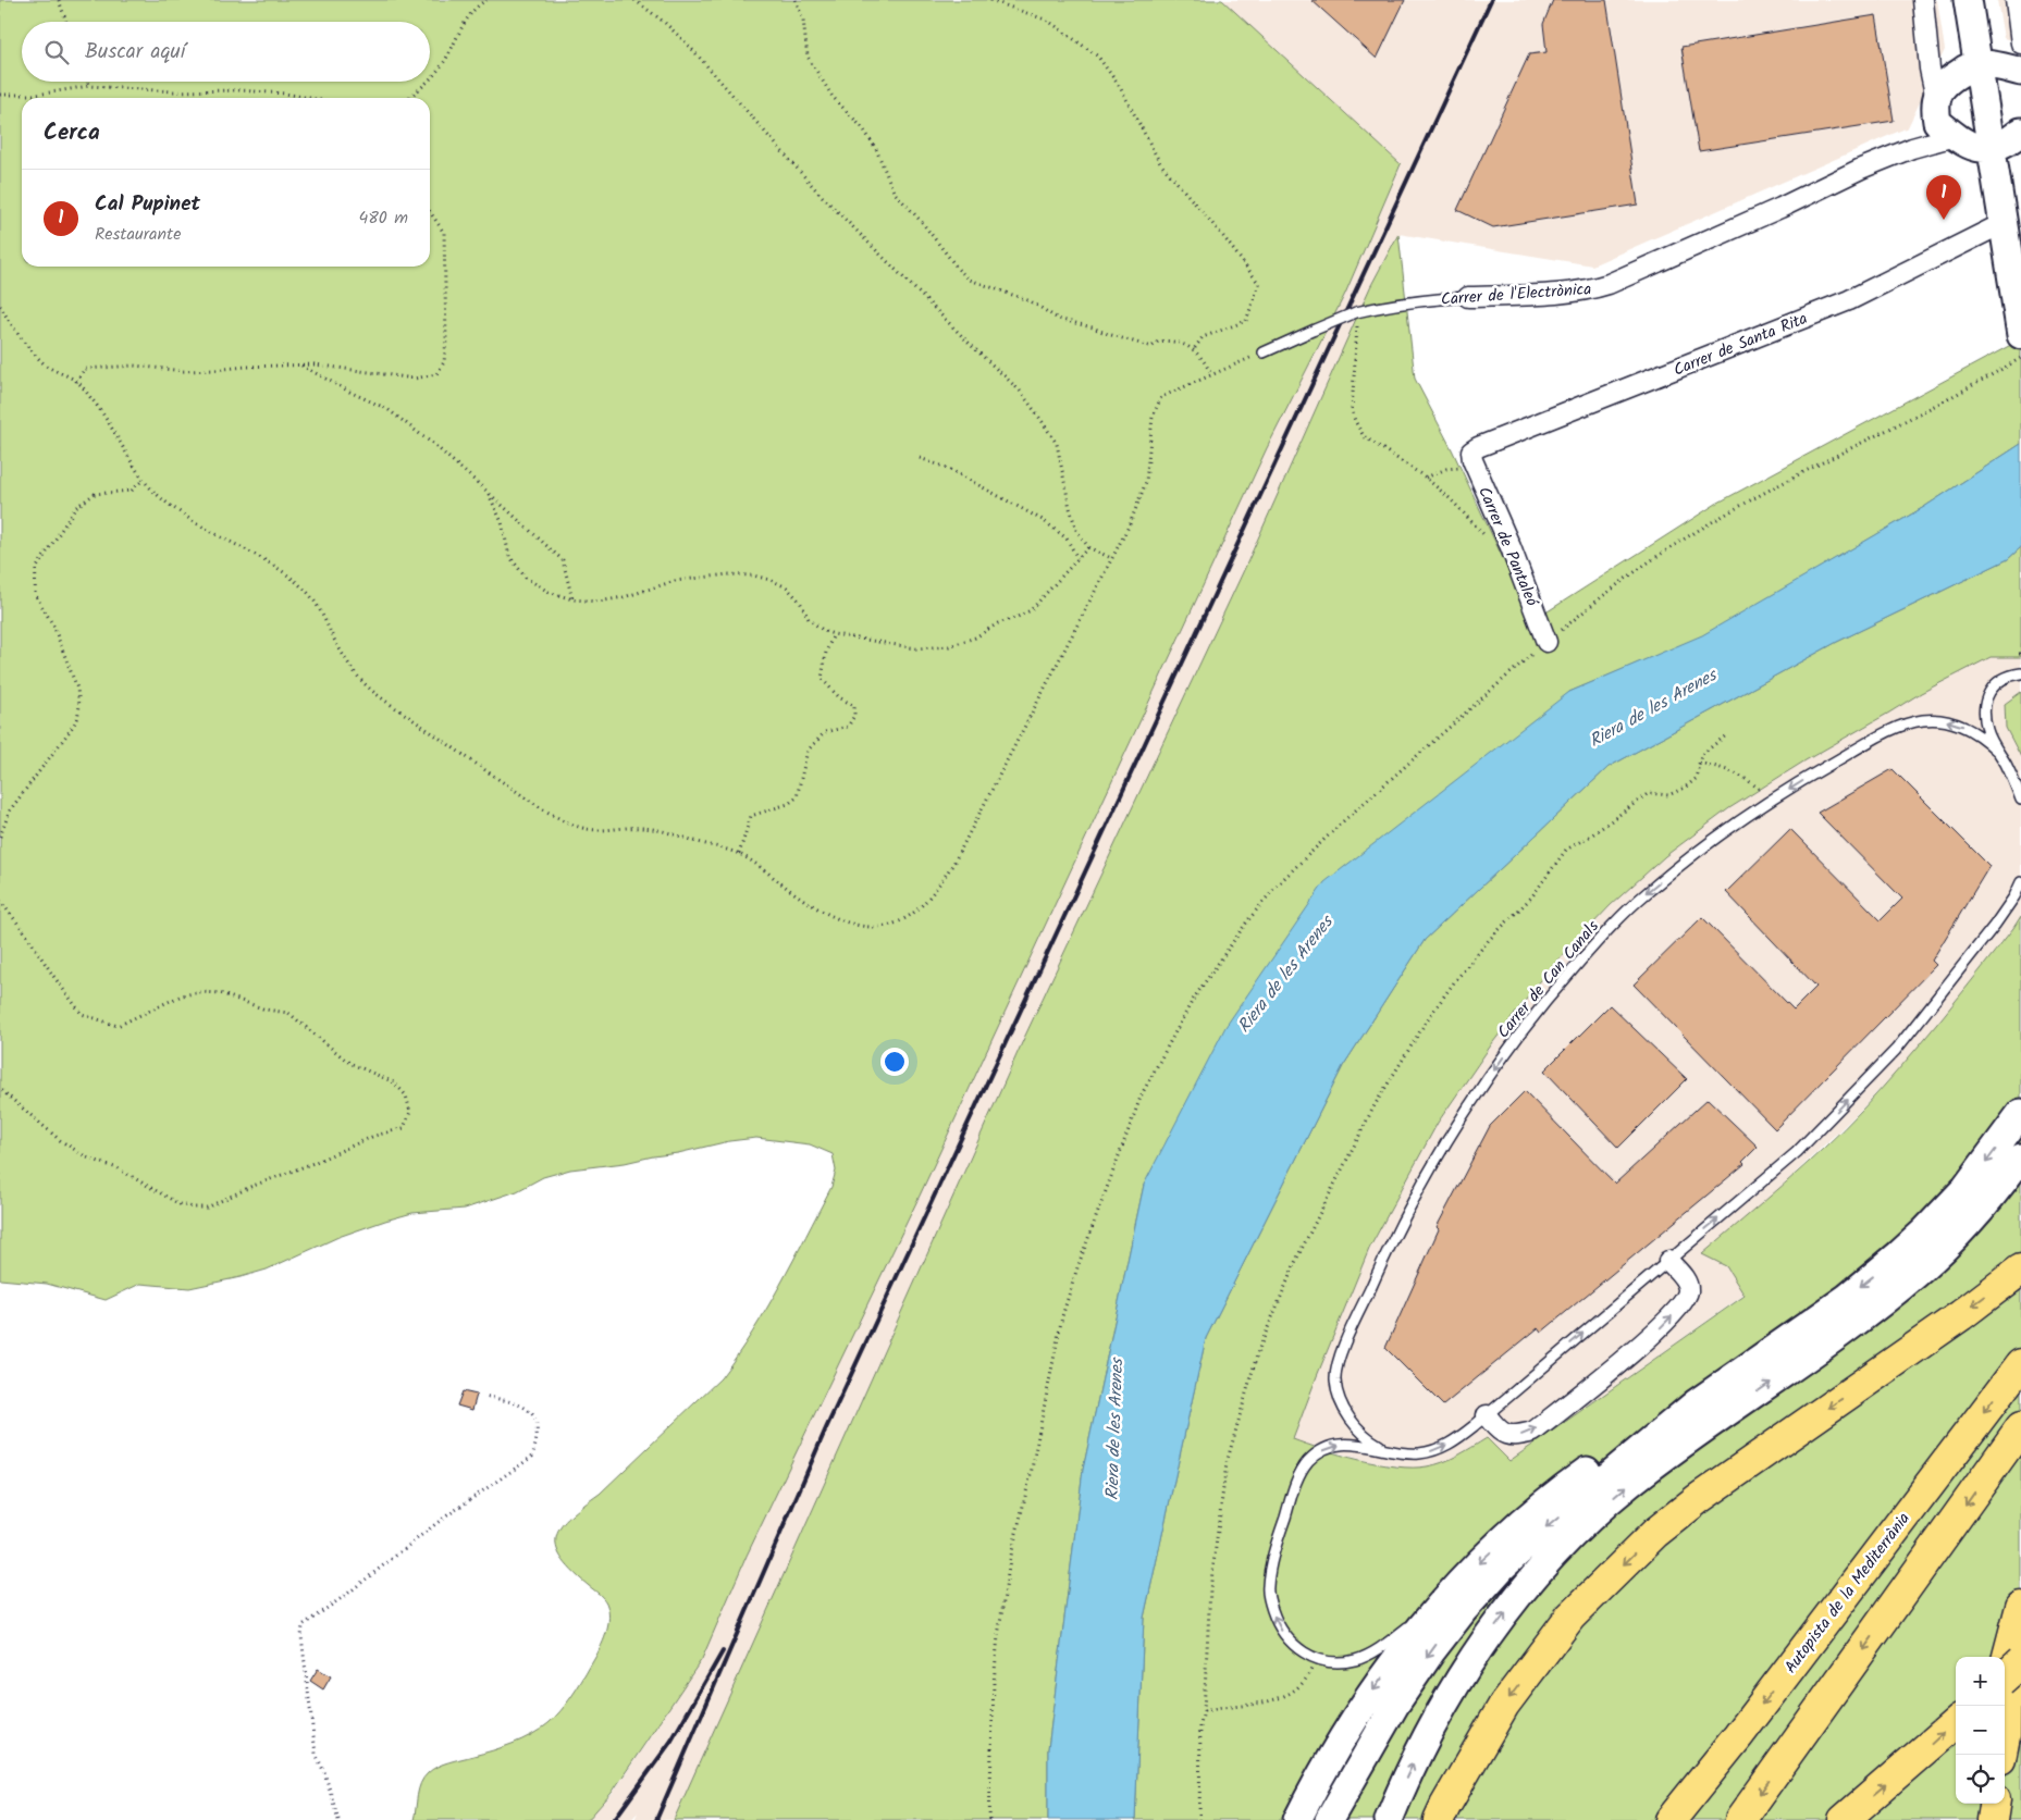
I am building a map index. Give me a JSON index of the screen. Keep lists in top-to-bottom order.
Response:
{
  "streets": {
    "highway": ["Autopista de la Mediterrània"],
    "street": ["Carrer de l'Electrònica", "Carrer de Santa Rita", "Carrer de Pantaleó"],
    "lane": ["Carrer de Can Canals"]
  },
  "crossings": [
    ["Carrer de Santa Rita", "Carrer de Pantaleó"]
  ],
  "water": ["Riera de les Arenes"],
  "page": {
    "search": "Buscar aquí",
    "heading": "Cerca",
    "list": [
      {
        "mark": "1",
        "name": "Cal Pupinet",
        "note": "Restaurante",
        "value": "480 m"
      }
    ],
    "pins": "1",
    "map_buttons": ["+", "−"]
  }
}
